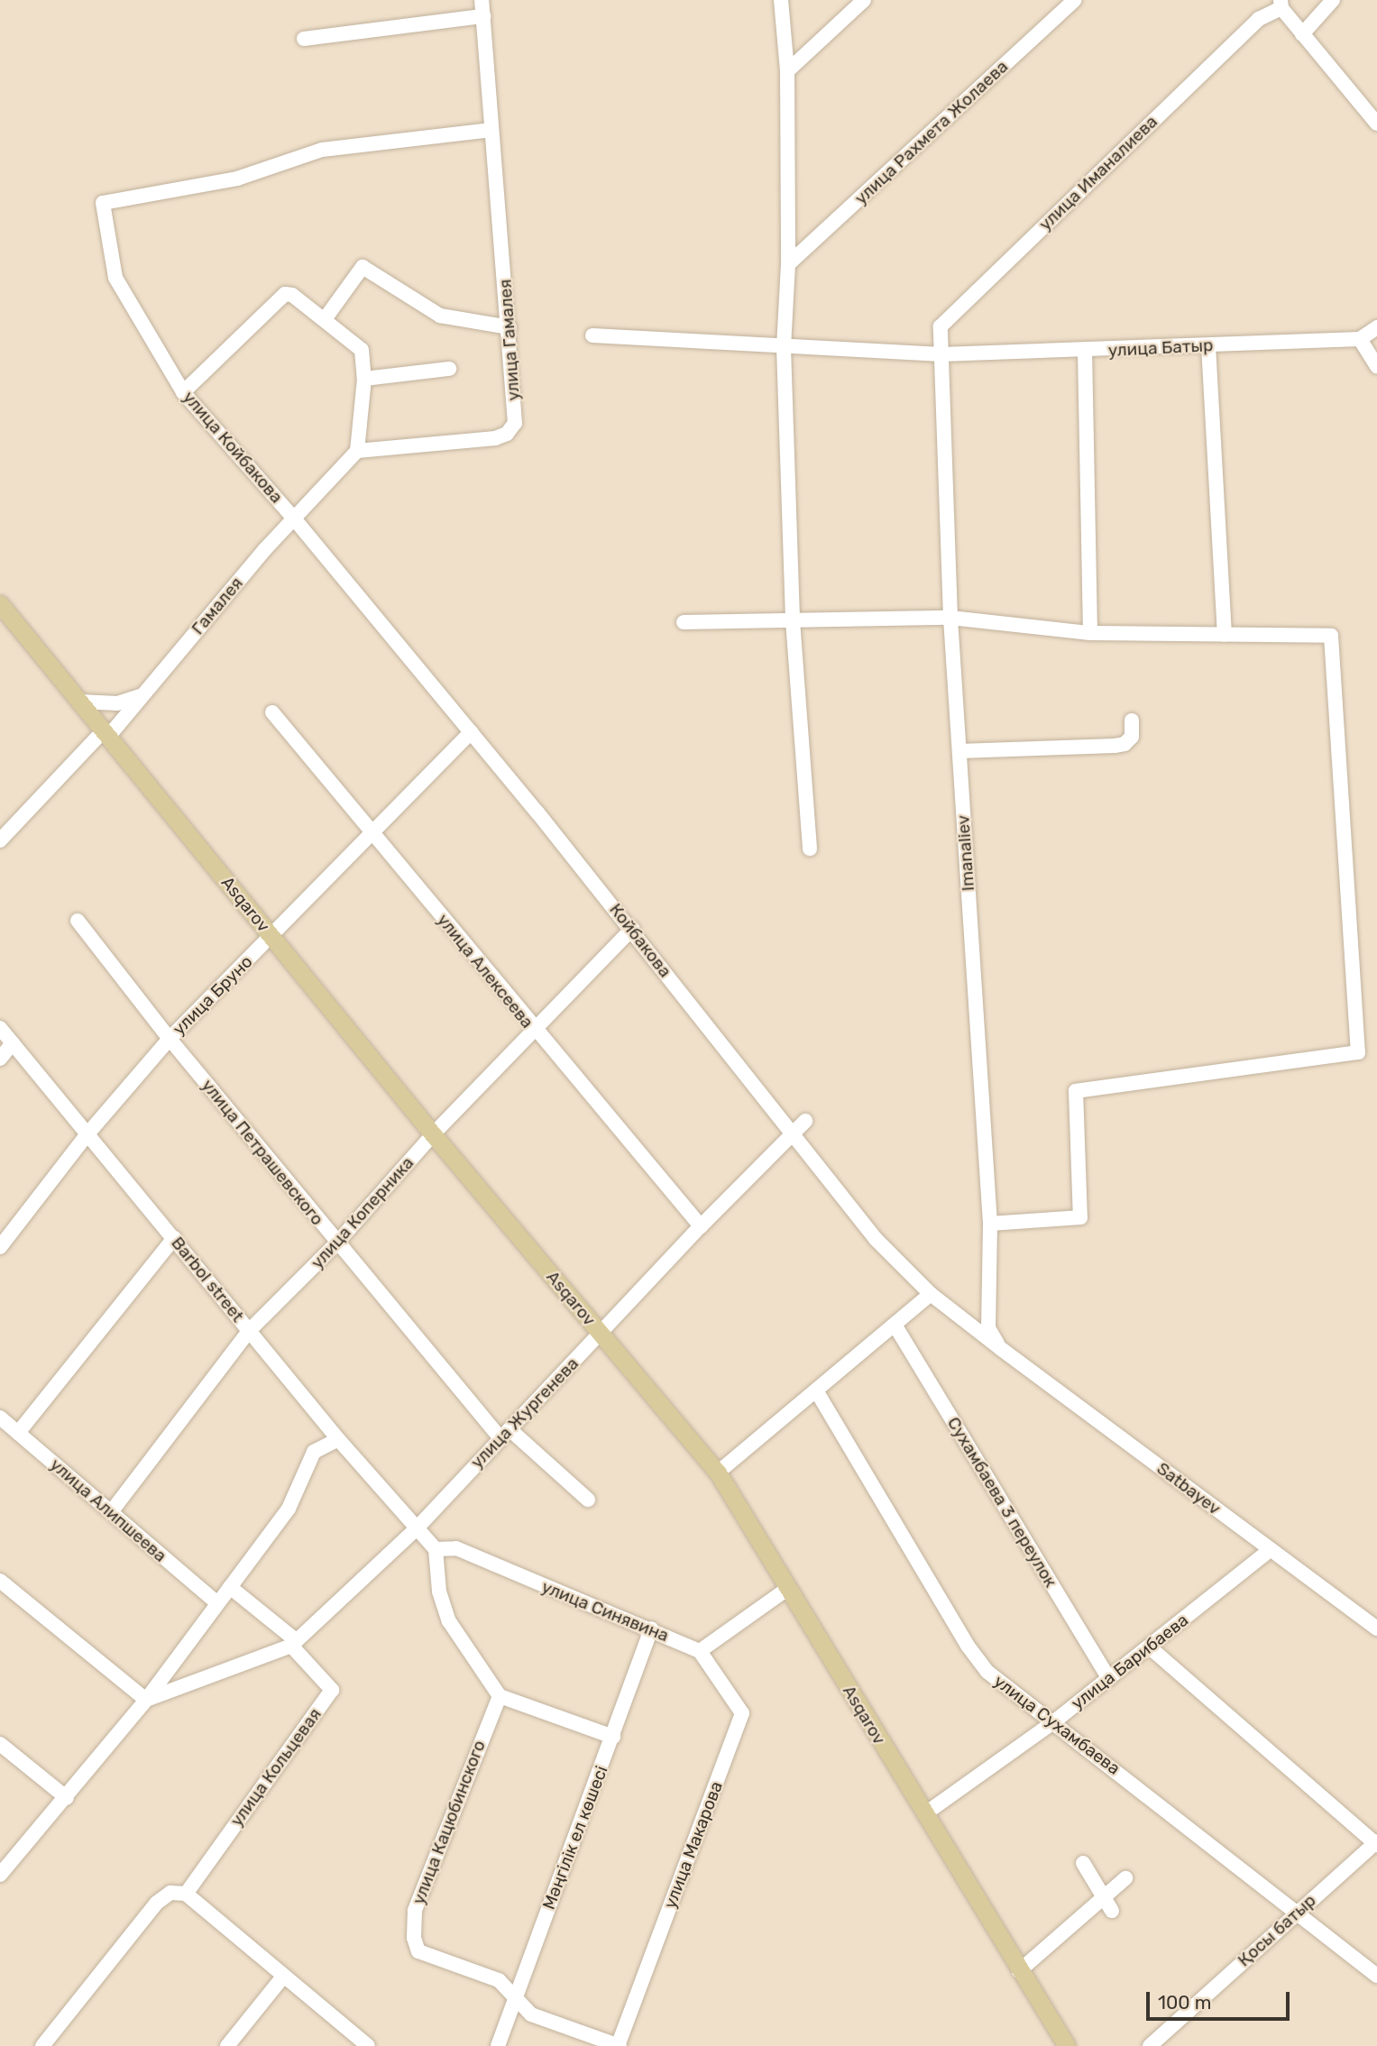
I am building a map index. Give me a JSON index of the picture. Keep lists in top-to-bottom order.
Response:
{
  "streets": {
    "main road": ["Asqarov"],
    "street": [
      "улица Рахмета Жолаева",
      "улица Иманалиева",
      "улица Гамалея",
      "улица Батыр",
      "улица Койбакова",
      "Гамалея",
      "Imanaliev",
      "Койбакова",
      "улица Алексеева",
      "улица Бруно",
      "улица Петрашевского",
      "улица Коперника",
      "Barbol street",
      "улица Жургенева",
      "Satbayev",
      "Сухамбаева 3 переулок",
      "улица Алипшеева",
      "улица Синявина",
      "улица Барибаева",
      "улица Сухамбаева",
      "улица Кольцевая",
      "улица Кацюбинского",
      "Мәңгілік ел көшесі",
      "улица Макарова",
      "Қосы батыр"
    ]
  },
  "crossings": [
    ["улица Иманалиева", "улица Батыр"],
    ["улица Иманалиева", "Imanaliev"],
    ["улица Гамалея", "улица Койбакова"],
    ["улица Батыр", "Imanaliev"],
    ["улица Койбакова", "Гамалея"],
    ["улица Койбакова", "Койбакова"],
    ["Гамалея", "Asqarov"],
    ["Гамалея", "Койбакова"],
    ["Imanaliev", "Койбакова"],
    ["Imanaliev", "Satbayev"],
    ["Asqarov", "улица Бруно"],
    ["Asqarov", "улица Коперника"],
    ["Asqarov", "улица Жургенева"],
    ["Asqarov", "улица Барибаева"],
    ["Койбакова", "улица Бруно"],
    ["Койбакова", "улица Коперника"],
    ["Койбакова", "улица Жургенева"],
    ["Койбакова", "Satbayev"],
    ["улица Алексеева", "улица Бруно"],
    ["улица Алексеева", "улица Коперника"],
    ["улица Алексеева", "улица Жургенева"],
    ["улица Бруно", "улица Петрашевского"],
    ["улица Бруно", "Barbol street"],
    ["улица Петрашевского", "улица Коперника"],
    ["улица Петрашевского", "улица Жургенева"],
    ["улица Коперника", "Barbol street"],
    ["улица Коперника", "улица Алипшеева"],
    ["Barbol street", "улица Жургенева"],
    ["улица Жургенева", "улица Кольцевая"],
    ["Satbayev", "улица Барибаева"],
    ["Сухамбаева 3 переулок", "улица Барибаева"],
    ["улица Синявина", "Мәңгілік ел көшесі"],
    ["улица Синявина", "улица Макарова"],
    ["улица Барибаева", "улица Сухамбаева"],
    ["улица Сухамбаева", "Қосы батыр"],
    ["улица Кацюбинского", "Мәңгілік ел көшесі"]
  ],
  "scale_bar": "100 m"
}
